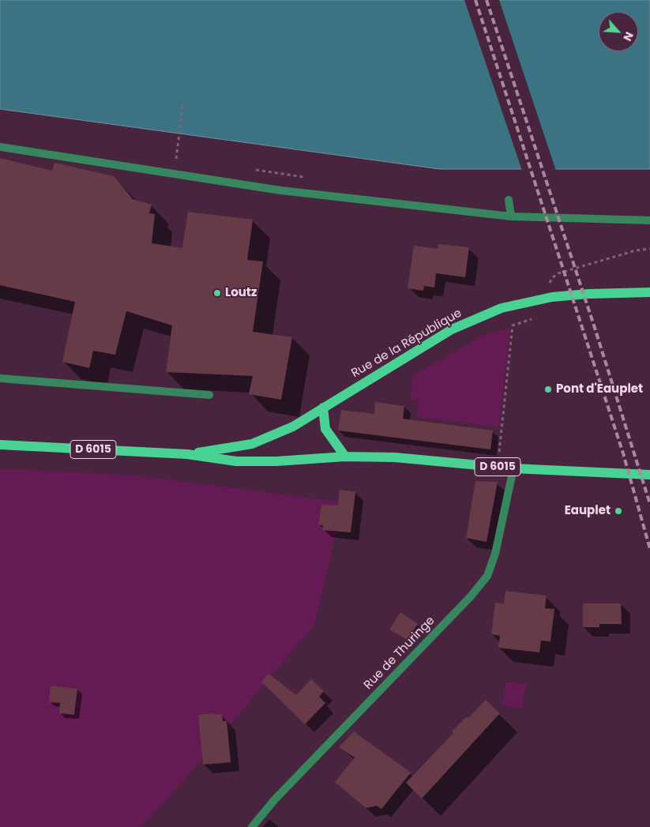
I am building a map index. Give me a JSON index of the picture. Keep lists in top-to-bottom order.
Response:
{
  "streets": {
    "main road": ["Rue de la République", "D 6015"],
    "street": ["Rue de Thuringe"]
  },
  "crossings": [
    ["Rue de la République", "Rue de Thuringe"]
  ],
  "places": ["Loutz", "Pont d'Eauplet", "Eauplet"],
  "north": "bottom right"
}
